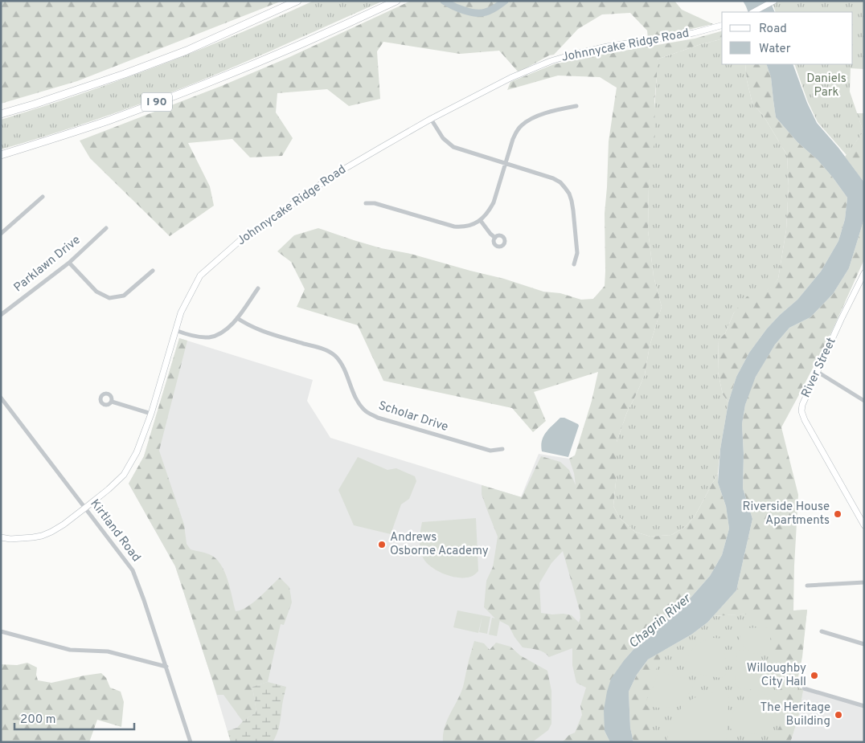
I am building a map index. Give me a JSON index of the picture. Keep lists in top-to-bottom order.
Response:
{
  "streets": {
    "highway": ["I 90"],
    "main road": ["Johnnycake Ridge Road", "River Street"],
    "street": ["Parklawn Drive", "Scholar Drive", "Kirtland Road"]
  },
  "crossings": [
    ["Johnnycake Ridge Road", "Kirtland Road"]
  ],
  "water": ["Chagrin River"],
  "parks": ["Daniels Park"],
  "places": [
    "Riverside House Apartments",
    "Andrews Osborne Academy",
    "Willoughby City Hall",
    "The Heritage Building"
  ],
  "legend": ["Road", "Water"],
  "scale_bar": "200 m"
}
